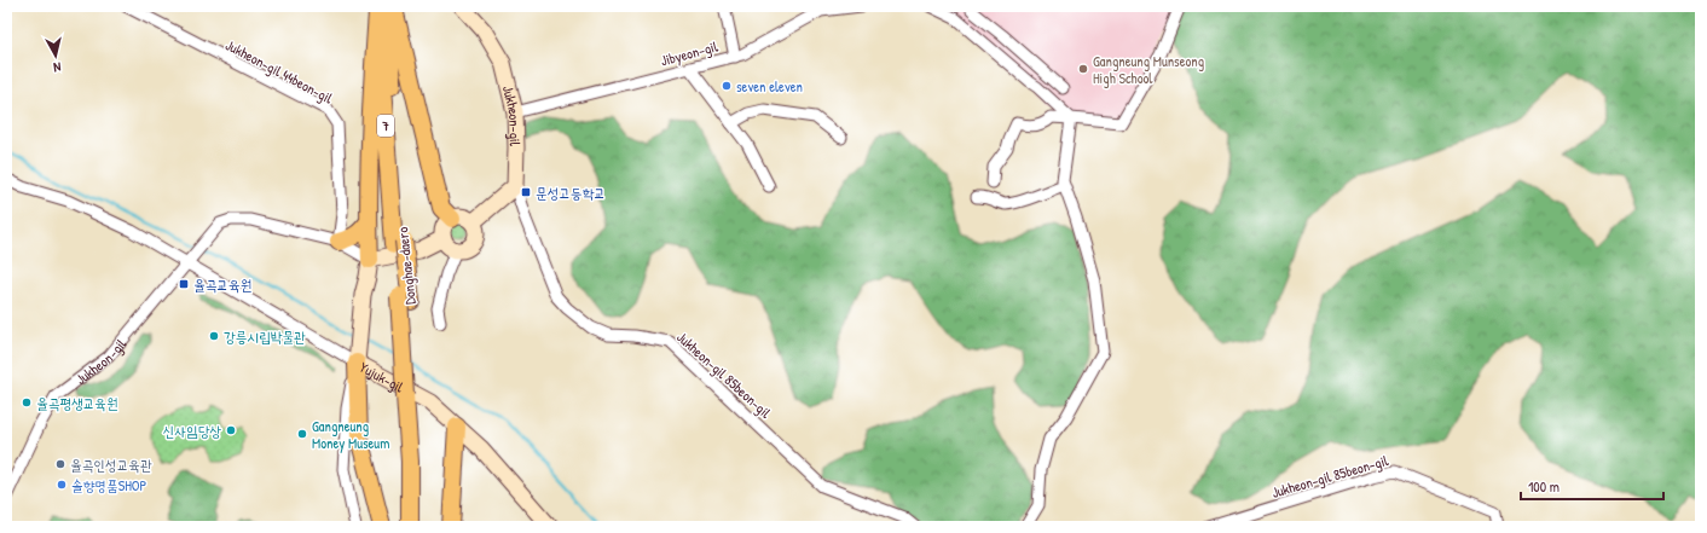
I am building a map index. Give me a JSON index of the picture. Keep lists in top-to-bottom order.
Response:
{
  "streets": {
    "main road": ["7", "Donghae-daero"],
    "street": [
      "Jibyeon-gil",
      "Jukheon-gil 44beon-gil",
      "Jukheon-gil",
      "Jukheon-gil 85beon-gil",
      "Yujuk-gil"
    ]
  },
  "crossings": [
    ["Jibyeon-gil", "Jukheon-gil"],
    ["Jukheon-gil 44beon-gil", "Jukheon-gil"],
    ["Jukheon-gil", "Jukheon-gil 85beon-gil"],
    ["Jukheon-gil", "Yujuk-gil"]
  ],
  "places": {
    "other": [
      "Gangneung Munseong High School",
      "seven eleven",
      "강릉시립박물관",
      "율곡평생교육원",
      "신사임당상",
      "Gangneung Money Museum",
      "율곡인성교육관",
      "솔향명품SHOP"
    ],
    "transit": ["문성고등학교", "율곡교육원"]
  },
  "scale_bar": "100 m",
  "north": "bottom"
}
